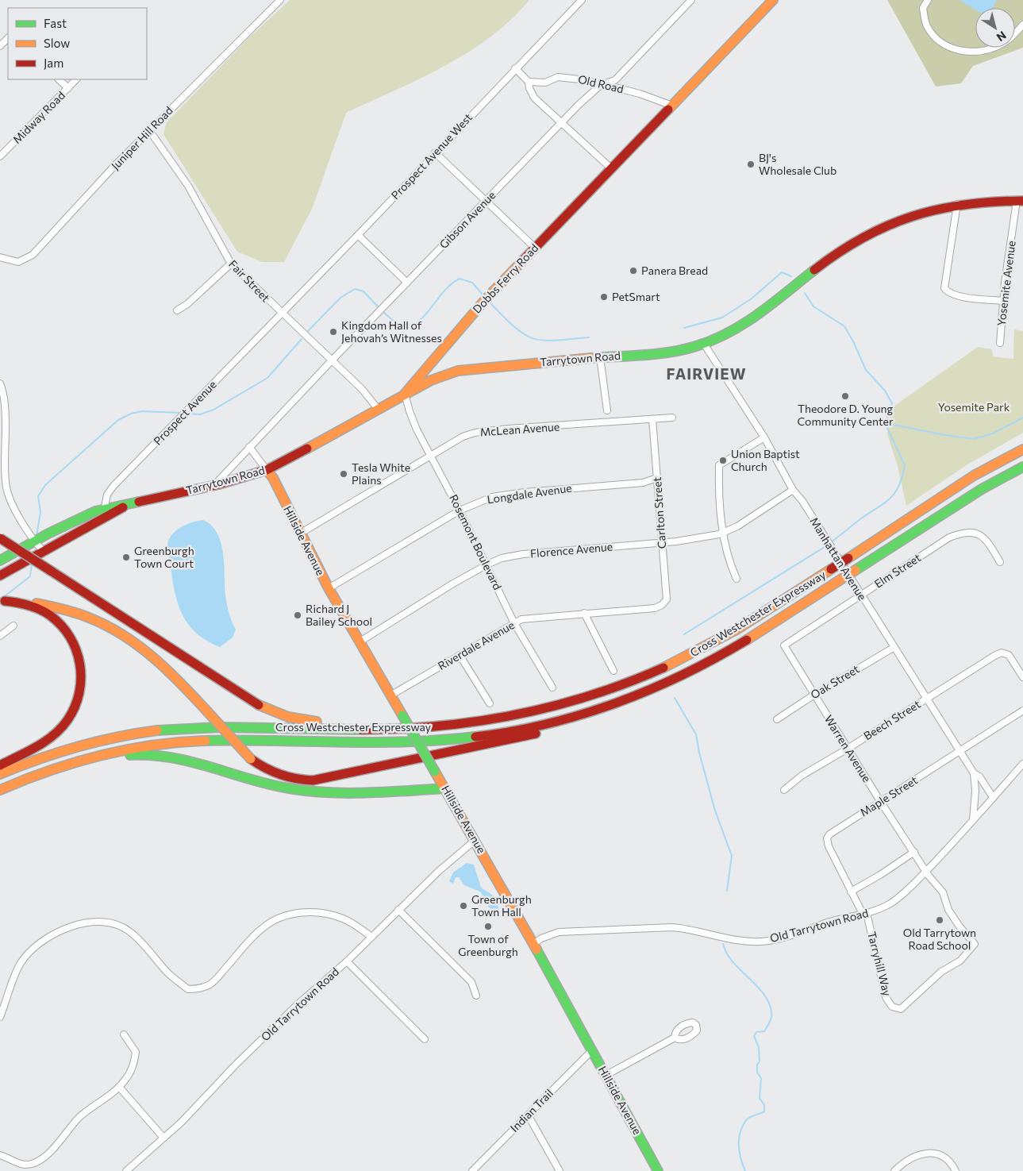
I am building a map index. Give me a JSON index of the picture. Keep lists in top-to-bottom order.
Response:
{
  "streets": {
    "main road": [
      "Dobbs Ferry Road",
      "Tarrytown Road",
      "Hillside Avenue",
      "Cross Westchester Expressway"
    ],
    "street": [
      "Old Road",
      "Midway Road",
      "Juniper Hill Road",
      "Prospect Avenue West",
      "Gibson Avenue",
      "Fair Street",
      "Yosemite Avenue",
      "Prospect Avenue",
      "McLean Avenue",
      "Longdale Avenue",
      "Carlton Street",
      "Rosemont Boulevard",
      "Florence Avenue",
      "Manhattan Avenue",
      "Elm Street",
      "Riverdale Avenue",
      "Oak Street",
      "Beech Street",
      "Warren Avenue",
      "Maple Street",
      "Old Tarrytown Road",
      "Tarryhill Way",
      "Indian Trail"
    ]
  },
  "crossings": [
    ["Old Road", "Gibson Avenue"],
    ["Old Road", "Dobbs Ferry Road"],
    ["Juniper Hill Road", "Fair Street"],
    ["Prospect Avenue West", "Fair Street"],
    ["Prospect Avenue West", "Prospect Avenue"],
    ["Gibson Avenue", "Fair Street"],
    ["Gibson Avenue", "Tarrytown Road"],
    ["Dobbs Ferry Road", "Tarrytown Road"],
    ["Dobbs Ferry Road", "Rosemont Boulevard"],
    ["Fair Street", "Tarrytown Road"],
    ["Fair Street", "Prospect Avenue"],
    ["Yosemite Avenue", "Tarrytown Road"],
    ["Tarrytown Road", "Prospect Avenue"],
    ["Tarrytown Road", "Hillside Avenue"],
    ["Tarrytown Road", "Rosemont Boulevard"],
    ["Tarrytown Road", "Manhattan Avenue"],
    ["McLean Avenue", "Carlton Street"],
    ["McLean Avenue", "Hillside Avenue"],
    ["McLean Avenue", "Rosemont Boulevard"],
    ["Longdale Avenue", "Carlton Street"],
    ["Longdale Avenue", "Hillside Avenue"],
    ["Longdale Avenue", "Rosemont Boulevard"],
    ["Carlton Street", "Florence Avenue"],
    ["Carlton Street", "Riverdale Avenue"],
    ["Hillside Avenue", "Florence Avenue"],
    ["Hillside Avenue", "Riverdale Avenue"],
    ["Hillside Avenue", "Old Tarrytown Road"],
    ["Hillside Avenue", "Indian Trail"],
    ["Rosemont Boulevard", "Florence Avenue"],
    ["Rosemont Boulevard", "Riverdale Avenue"],
    ["Florence Avenue", "Manhattan Avenue"],
    ["Manhattan Avenue", "Elm Street"],
    ["Manhattan Avenue", "Oak Street"],
    ["Manhattan Avenue", "Beech Street"],
    ["Manhattan Avenue", "Maple Street"],
    ["Manhattan Avenue", "Old Tarrytown Road"],
    ["Elm Street", "Warren Avenue"],
    ["Oak Street", "Warren Avenue"],
    ["Beech Street", "Warren Avenue"],
    ["Warren Avenue", "Maple Street"],
    ["Warren Avenue", "Old Tarrytown Road"],
    ["Warren Avenue", "Tarryhill Way"],
    ["Maple Street", "Old Tarrytown Road"],
    ["Maple Street", "Tarryhill Way"],
    ["Old Tarrytown Road", "Tarryhill Way"]
  ],
  "districts": ["FAIRVIEW"],
  "parks": ["Yosemite Park"],
  "places": [
    "BJ's Wholesale Club",
    "Panera Bread",
    "PetSmart",
    "Kingdom Hall of Jehovah’s Witnesses",
    "Theodore D. Young Community Center",
    "Union Baptist Church",
    "Tesla White Plains",
    "Greenburgh Town Court",
    "Richard J Bailey School",
    "Greenburgh Town Hall",
    "Old Tarrytown Road School",
    "Town of Greenburgh"
  ],
  "legend": ["Fast", "Slow", "Jam"],
  "north": "bottom right"
}
